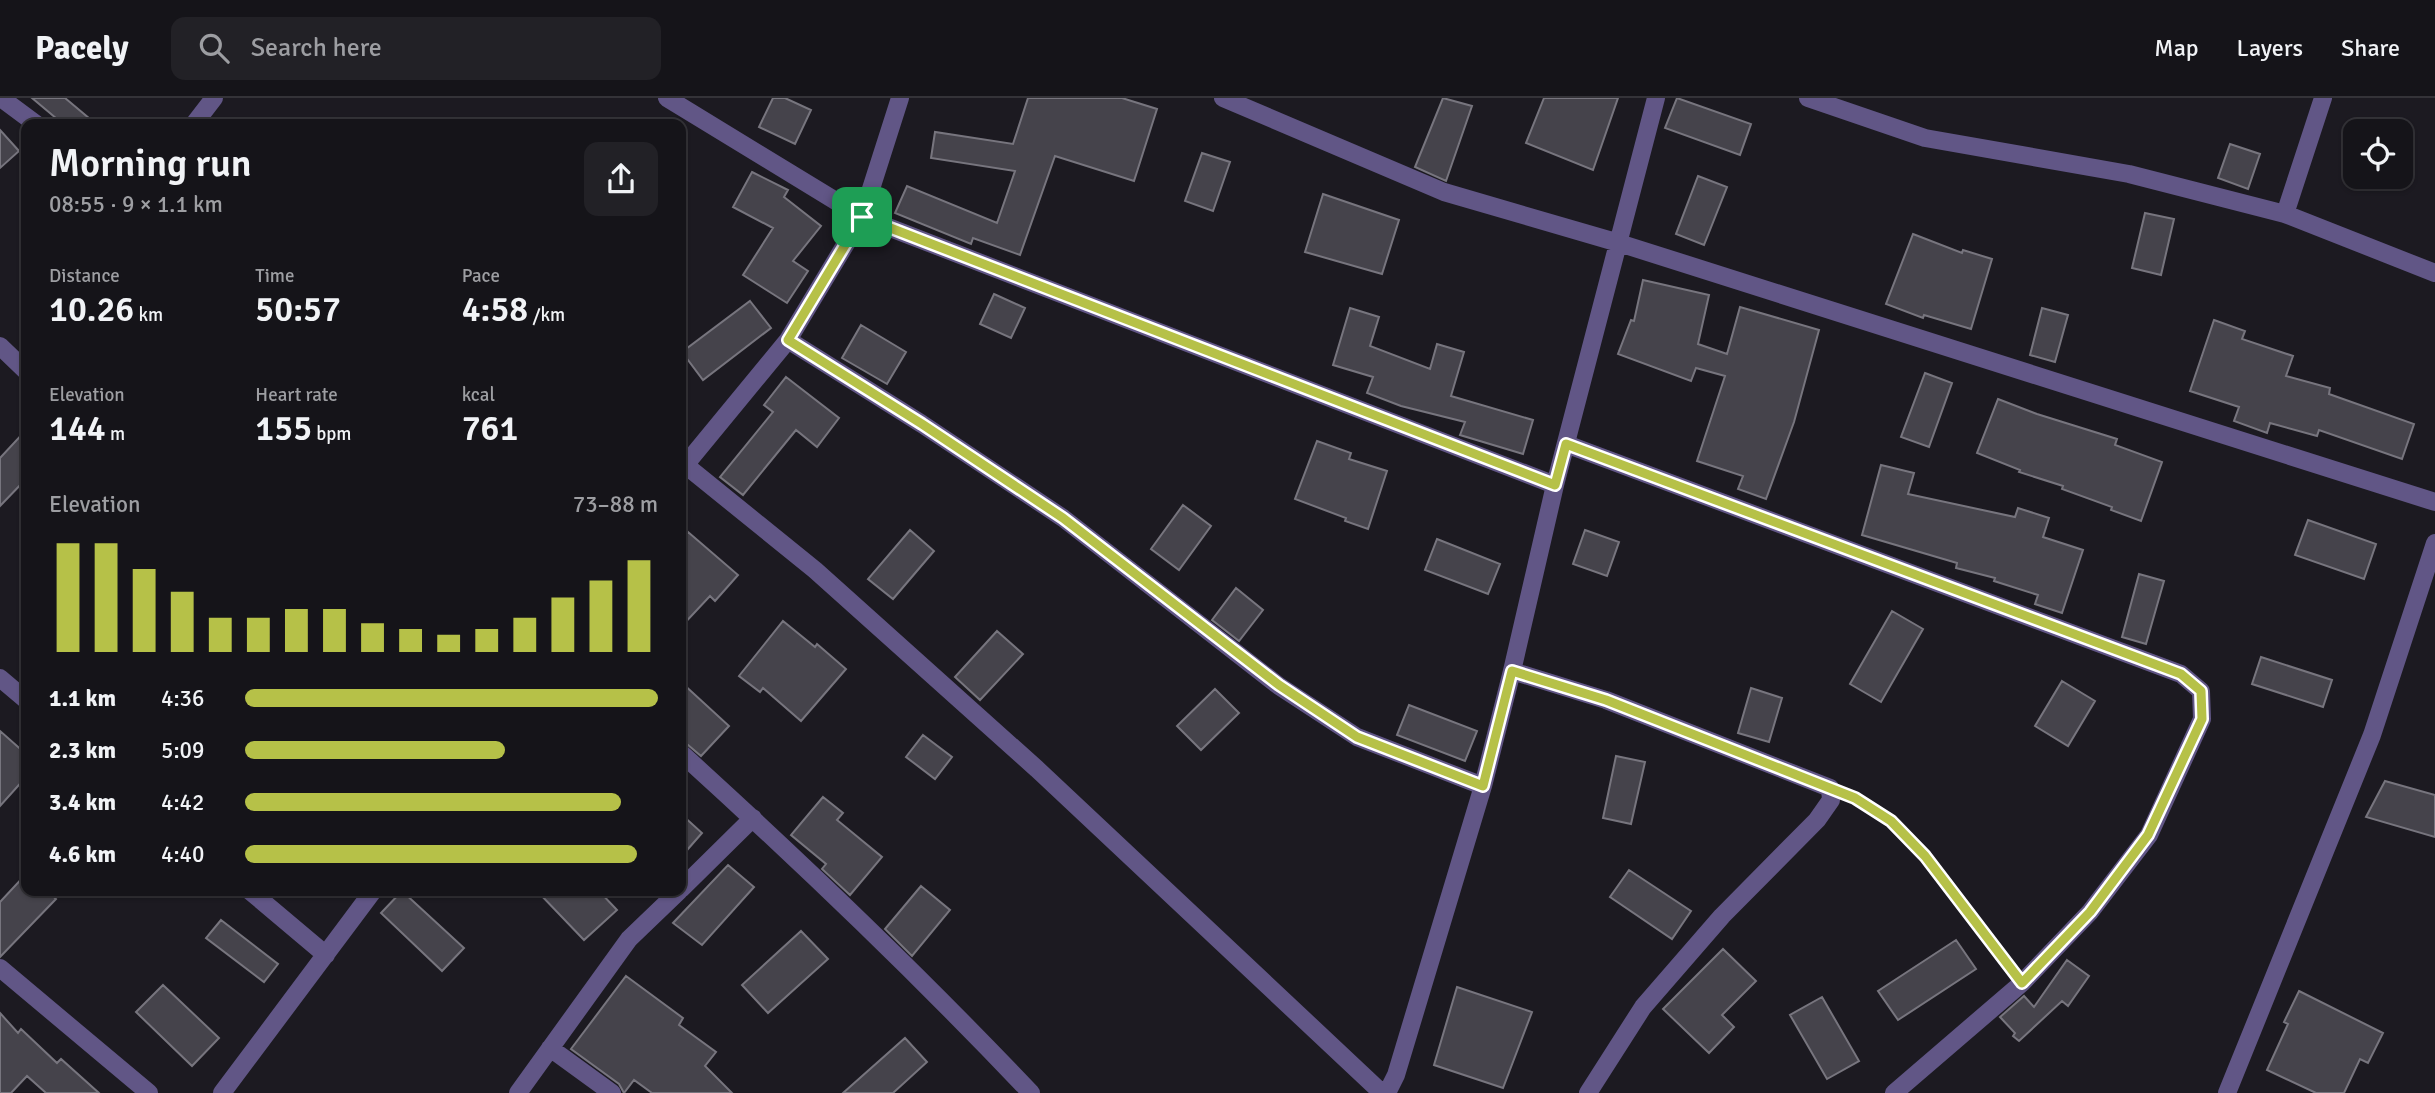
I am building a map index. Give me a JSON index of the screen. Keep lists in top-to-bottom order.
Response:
{
  "page": {
    "header": "Pacely",
    "search": "Search here",
    "nav": ["Map", "Layers", "Share"],
    "heading": ["Morning run", "08:55 · 9 × 1.1 km"],
    "stats": [
      ["Distance", "10.26 km"],
      ["Time", "50:57"],
      ["Pace", "4:58 /km"],
      ["Elevation", "144 m"],
      ["Heart rate", "155 bpm"],
      ["kcal", "761"]
    ],
    "chart": ["Elevation", "73–88 m"],
    "list": [
      {
        "name": "1.1 km",
        "note": "4:36"
      },
      {
        "name": "2.3 km",
        "note": "5:09"
      },
      {
        "name": "3.4 km",
        "note": "4:42"
      },
      {
        "name": "4.6 km",
        "note": "4:40"
      }
    ]
  }
}
